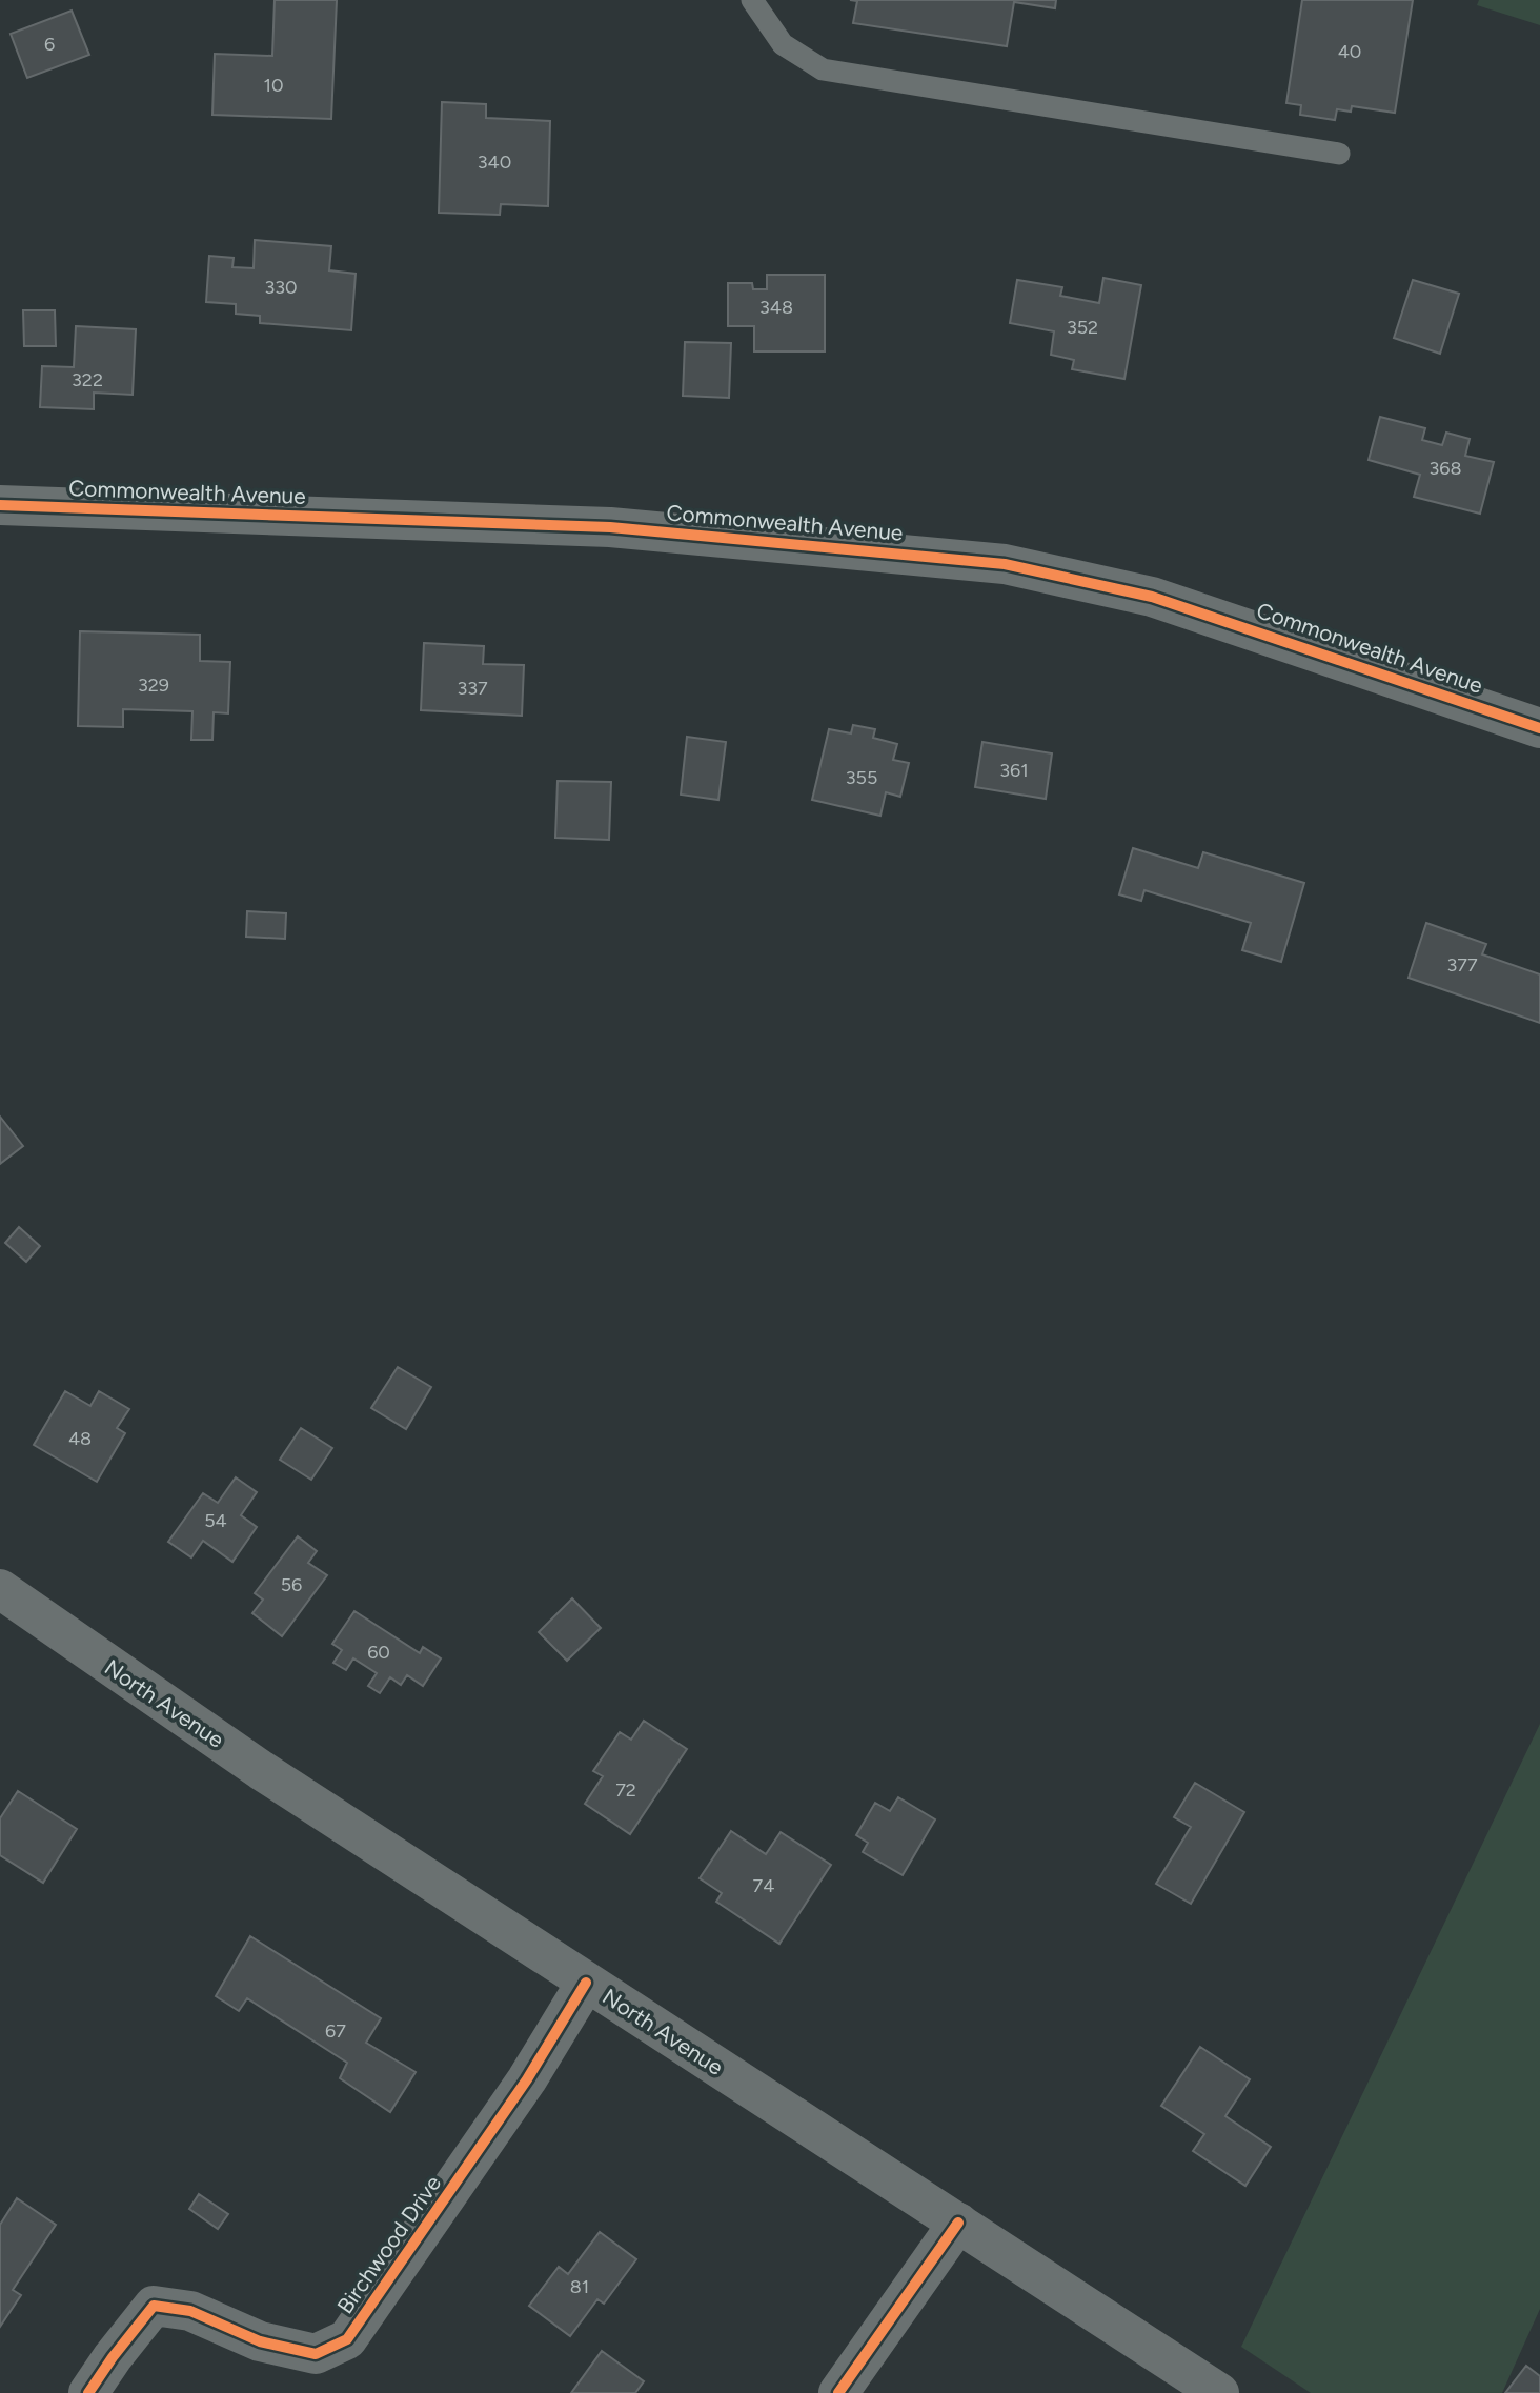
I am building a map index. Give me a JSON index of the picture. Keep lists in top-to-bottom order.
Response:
{
  "streets": {
    "street": ["Commonwealth Avenue", "North Avenue", "Birchwood Drive"]
  },
  "crossings": [
    ["North Avenue", "Birchwood Drive"]
  ],
  "house_numbers": [
    "6",
    "40",
    "10",
    "340",
    "330",
    "348",
    "352",
    "322",
    "368",
    "329",
    "337",
    "361",
    "355",
    "377",
    "48",
    "54",
    "56",
    "60",
    "72",
    "74",
    "67",
    "81"
  ]
}
